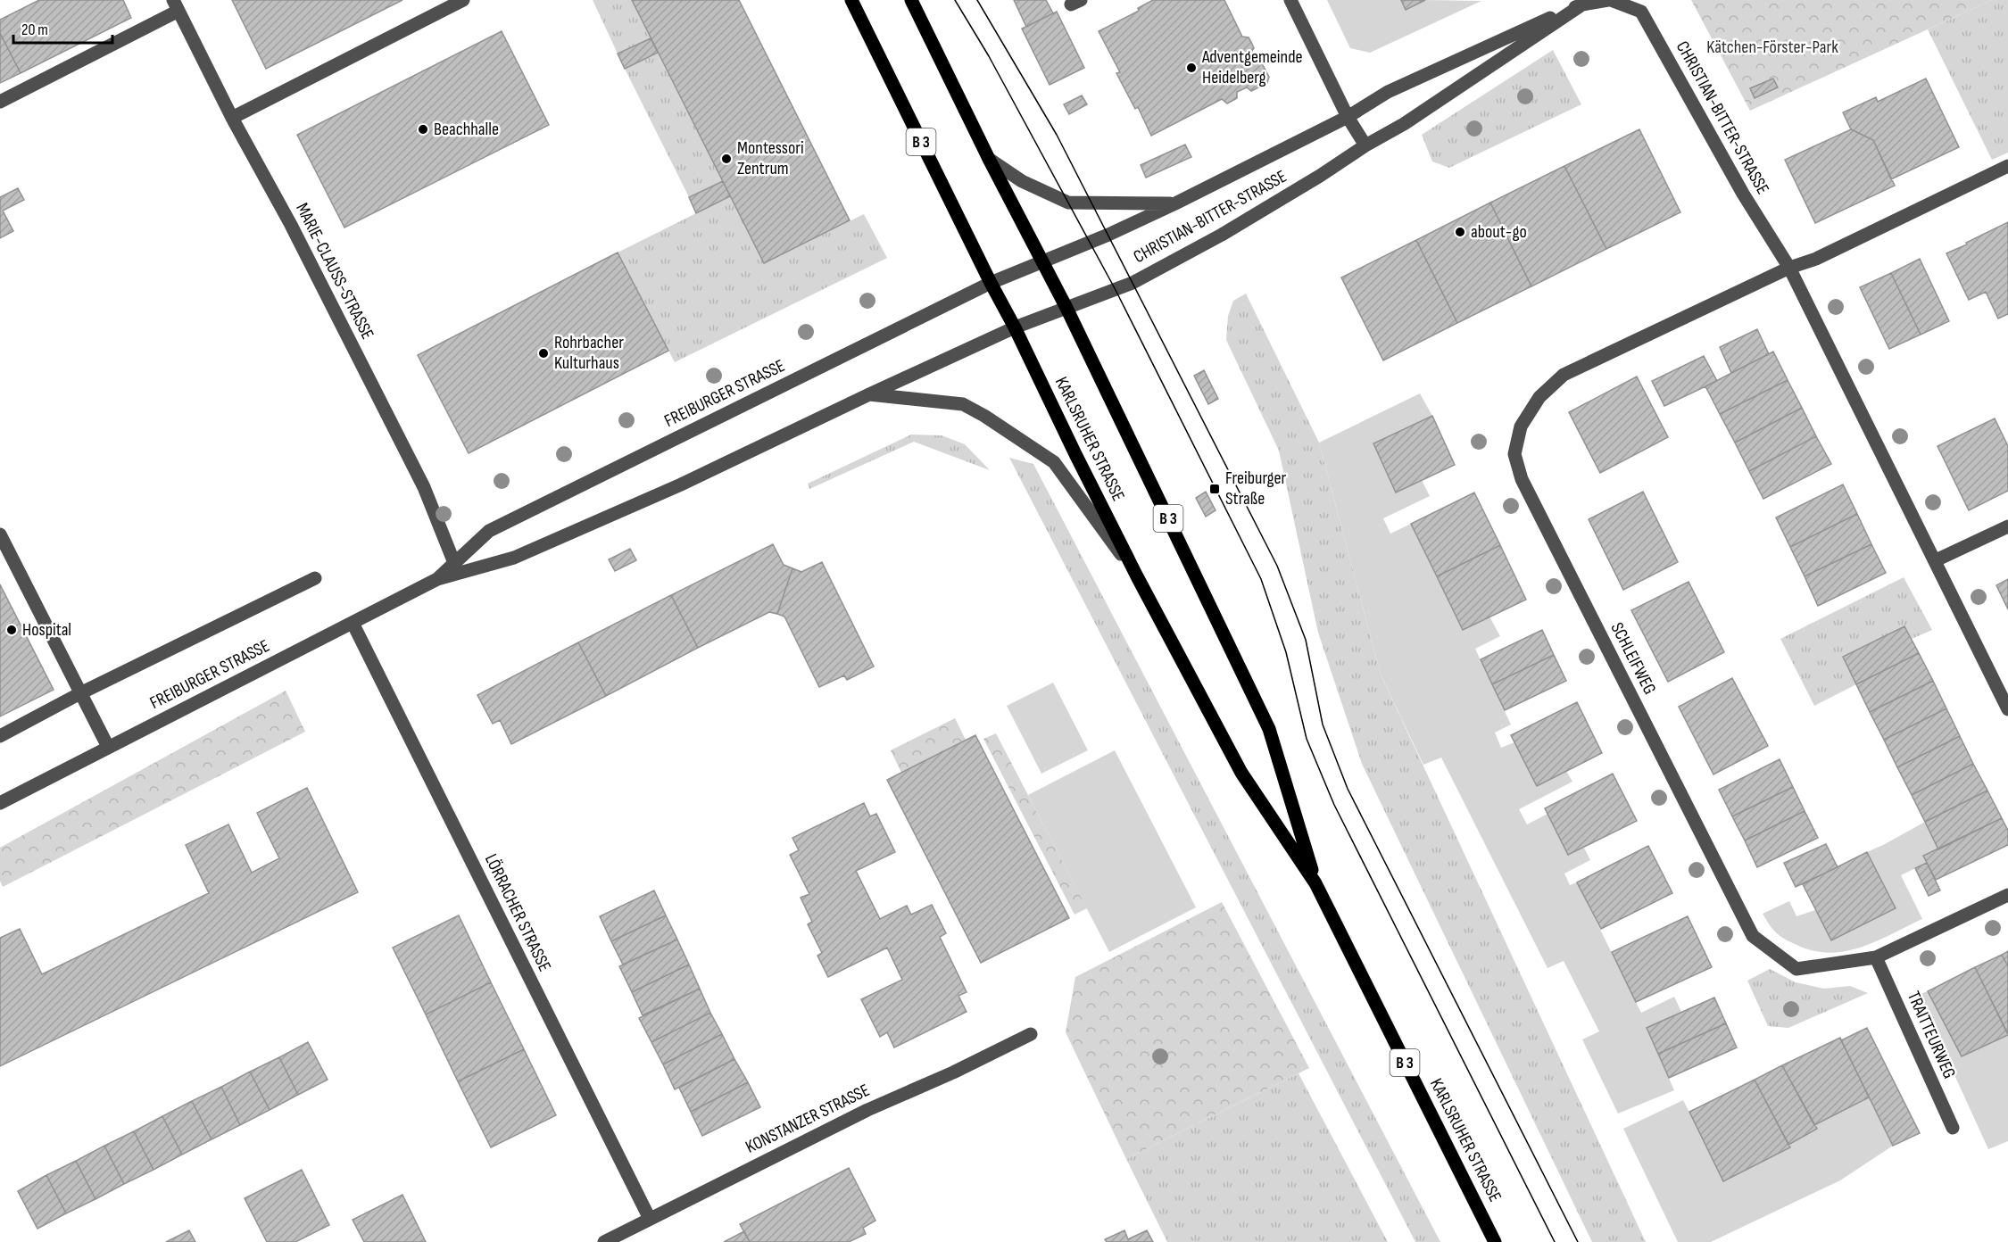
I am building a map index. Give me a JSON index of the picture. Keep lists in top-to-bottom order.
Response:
{
  "streets": {
    "main road": ["B 3", "KARLSRUHER STRASSE"],
    "street": [
      "CHRISTIAN-BITTER-STRASSE",
      "MARIE-CLAUSS-STRASSE",
      "FREIBURGER STRASSE",
      "SCHLEIFWEG",
      "LÖRRACHER STRASSE",
      "TRAITTEURWEG",
      "KONSTANZER STRASSE"
    ]
  },
  "crossings": [
    ["CHRISTIAN-BITTER-STRASSE", "FREIBURGER STRASSE"],
    ["CHRISTIAN-BITTER-STRASSE", "KARLSRUHER STRASSE"],
    ["CHRISTIAN-BITTER-STRASSE", "SCHLEIFWEG"],
    ["MARIE-CLAUSS-STRASSE", "FREIBURGER STRASSE"],
    ["FREIBURGER STRASSE", "KARLSRUHER STRASSE"],
    ["FREIBURGER STRASSE", "LÖRRACHER STRASSE"],
    ["SCHLEIFWEG", "TRAITTEURWEG"],
    ["LÖRRACHER STRASSE", "KONSTANZER STRASSE"]
  ],
  "parks": ["Kätchen-Förster-Park"],
  "places": {
    "other": [
      "Adventgemeinde Heidelberg",
      "Beachhalle",
      "Montessori Zentrum",
      "about-go",
      "Rohrbacher Kulturhaus",
      "Hospital"
    ],
    "transit": ["Freiburger Straße"]
  },
  "scale_bar": "20 m"
}
